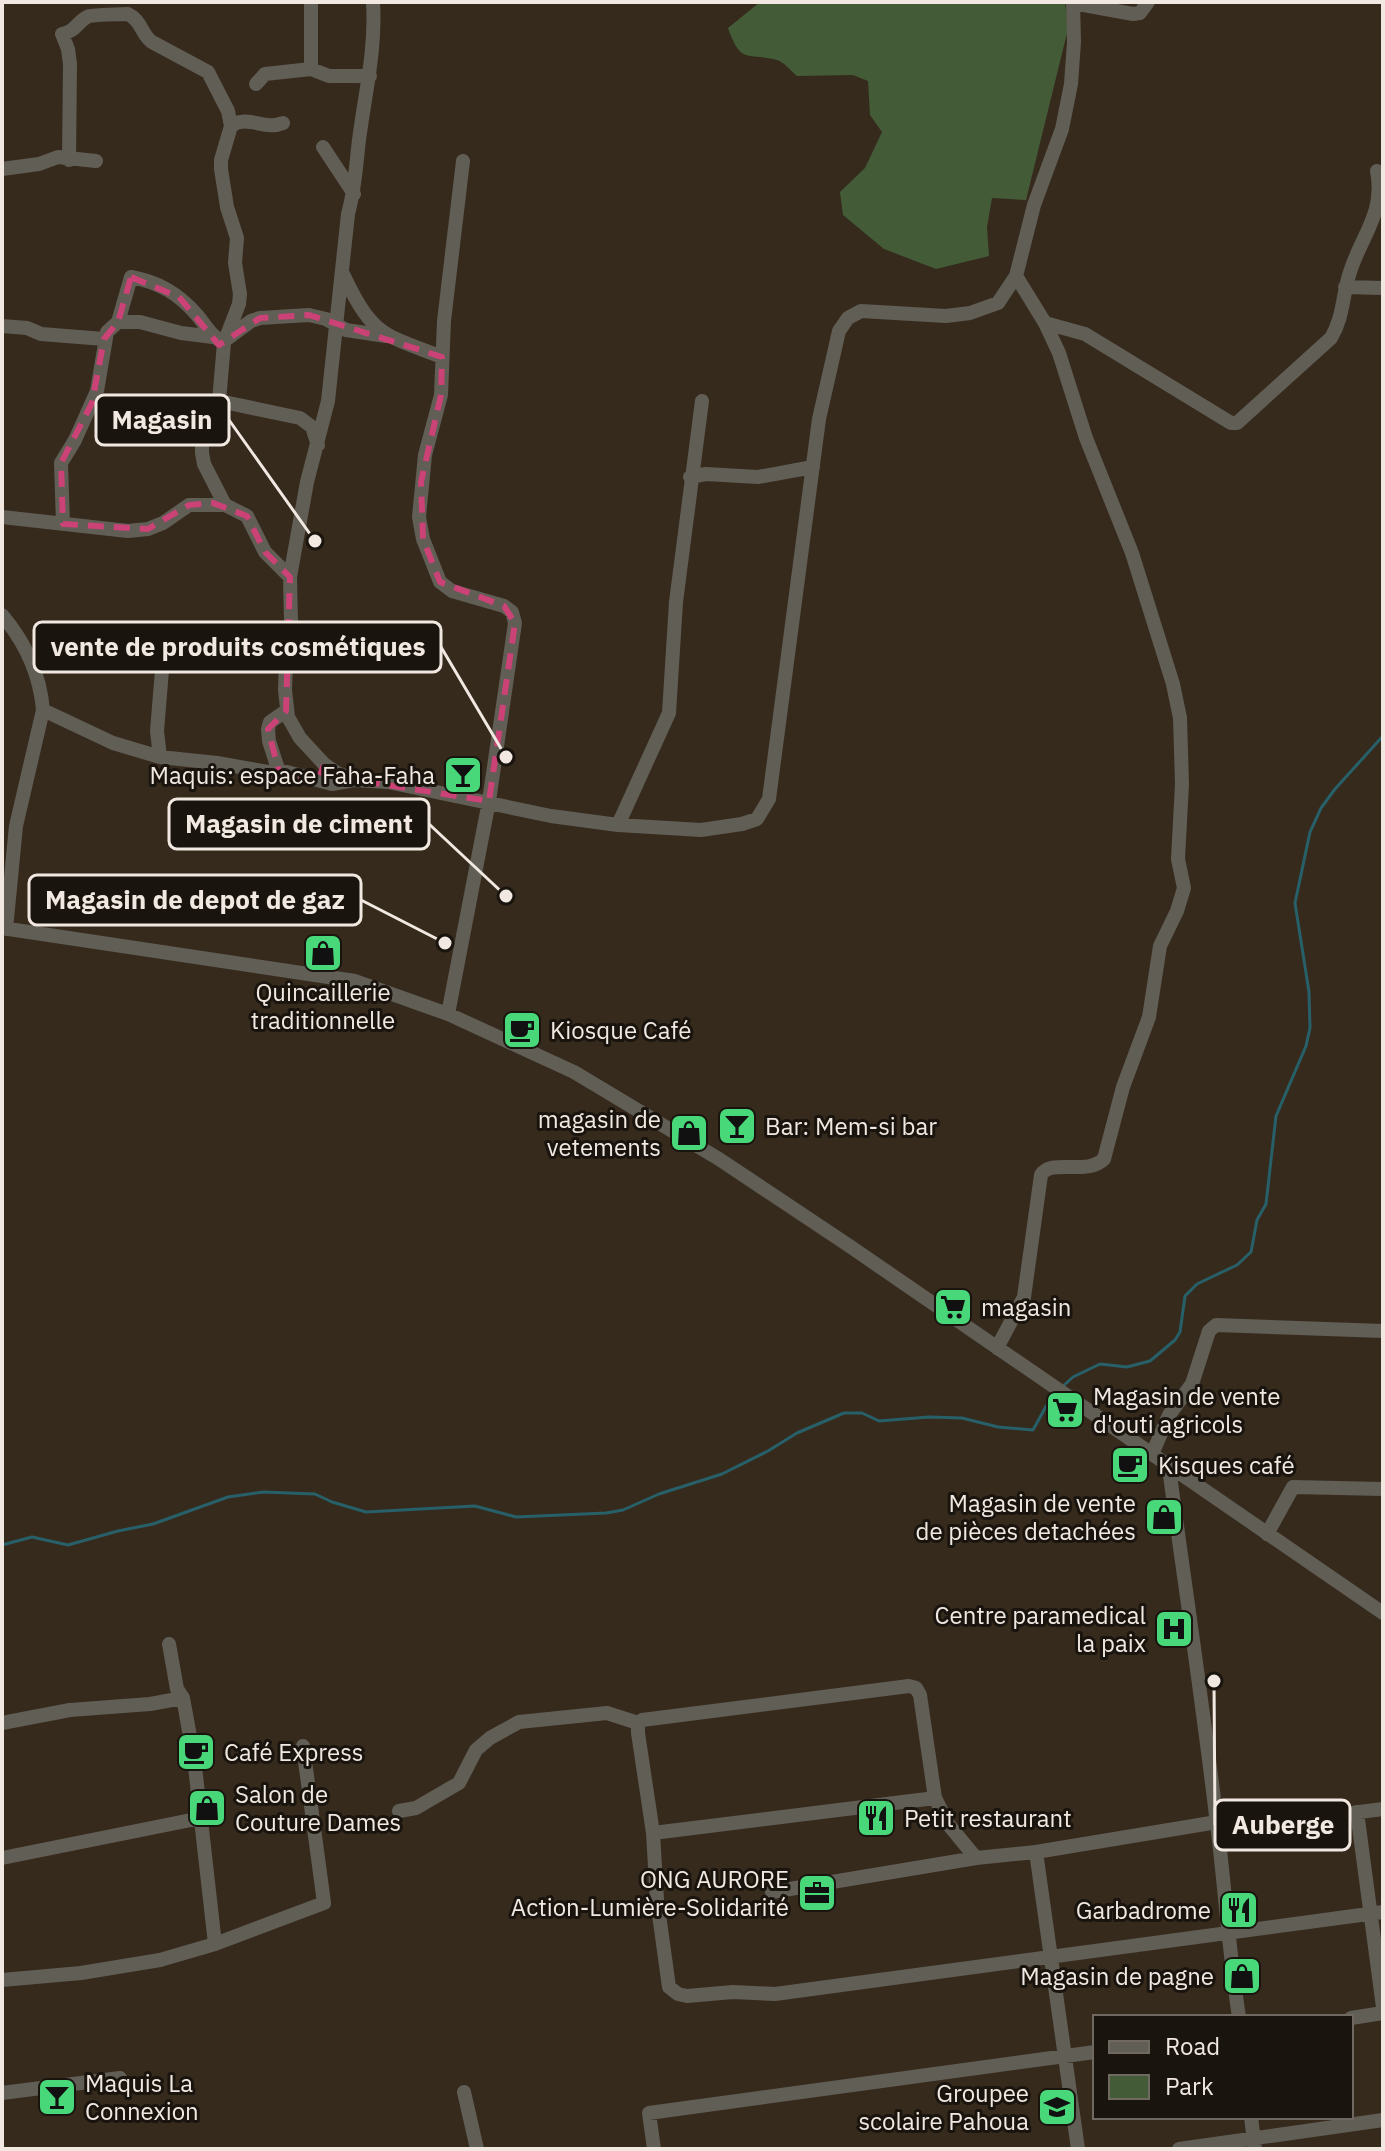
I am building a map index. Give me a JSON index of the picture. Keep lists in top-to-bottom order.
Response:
{
  "places": {
    "other": [
      "Magasin",
      "vente de produits cosmétiques",
      "Magasin de ciment",
      "Magasin de depot de gaz",
      "Auberge"
    ],
    "bar": ["Maquis: espace Faha-Faha", "Bar: Mem-si bar", "Maquis La Connexion"],
    "shop": [
      "Quincaillerie traditionnelle",
      "magasin de vetements",
      "Magasin de vente de pièces detachées",
      "Salon de Couture Dames",
      "Magasin de pagne"
    ],
    "cafe": ["Kiosque Café", "Kisques café", "Café Express"],
    "supermarket": ["magasin", "Magasin de vente d'outi agricols"],
    "hospital": ["Centre paramedical la paix"],
    "restaurant": ["Petit restaurant", "Garbadrome"],
    "office": ["ONG AURORE Action-Lumière-Solidarité"],
    "school or university": ["Groupee scolaire Pahoua"]
  },
  "legend": ["Road", "Park"]
}
